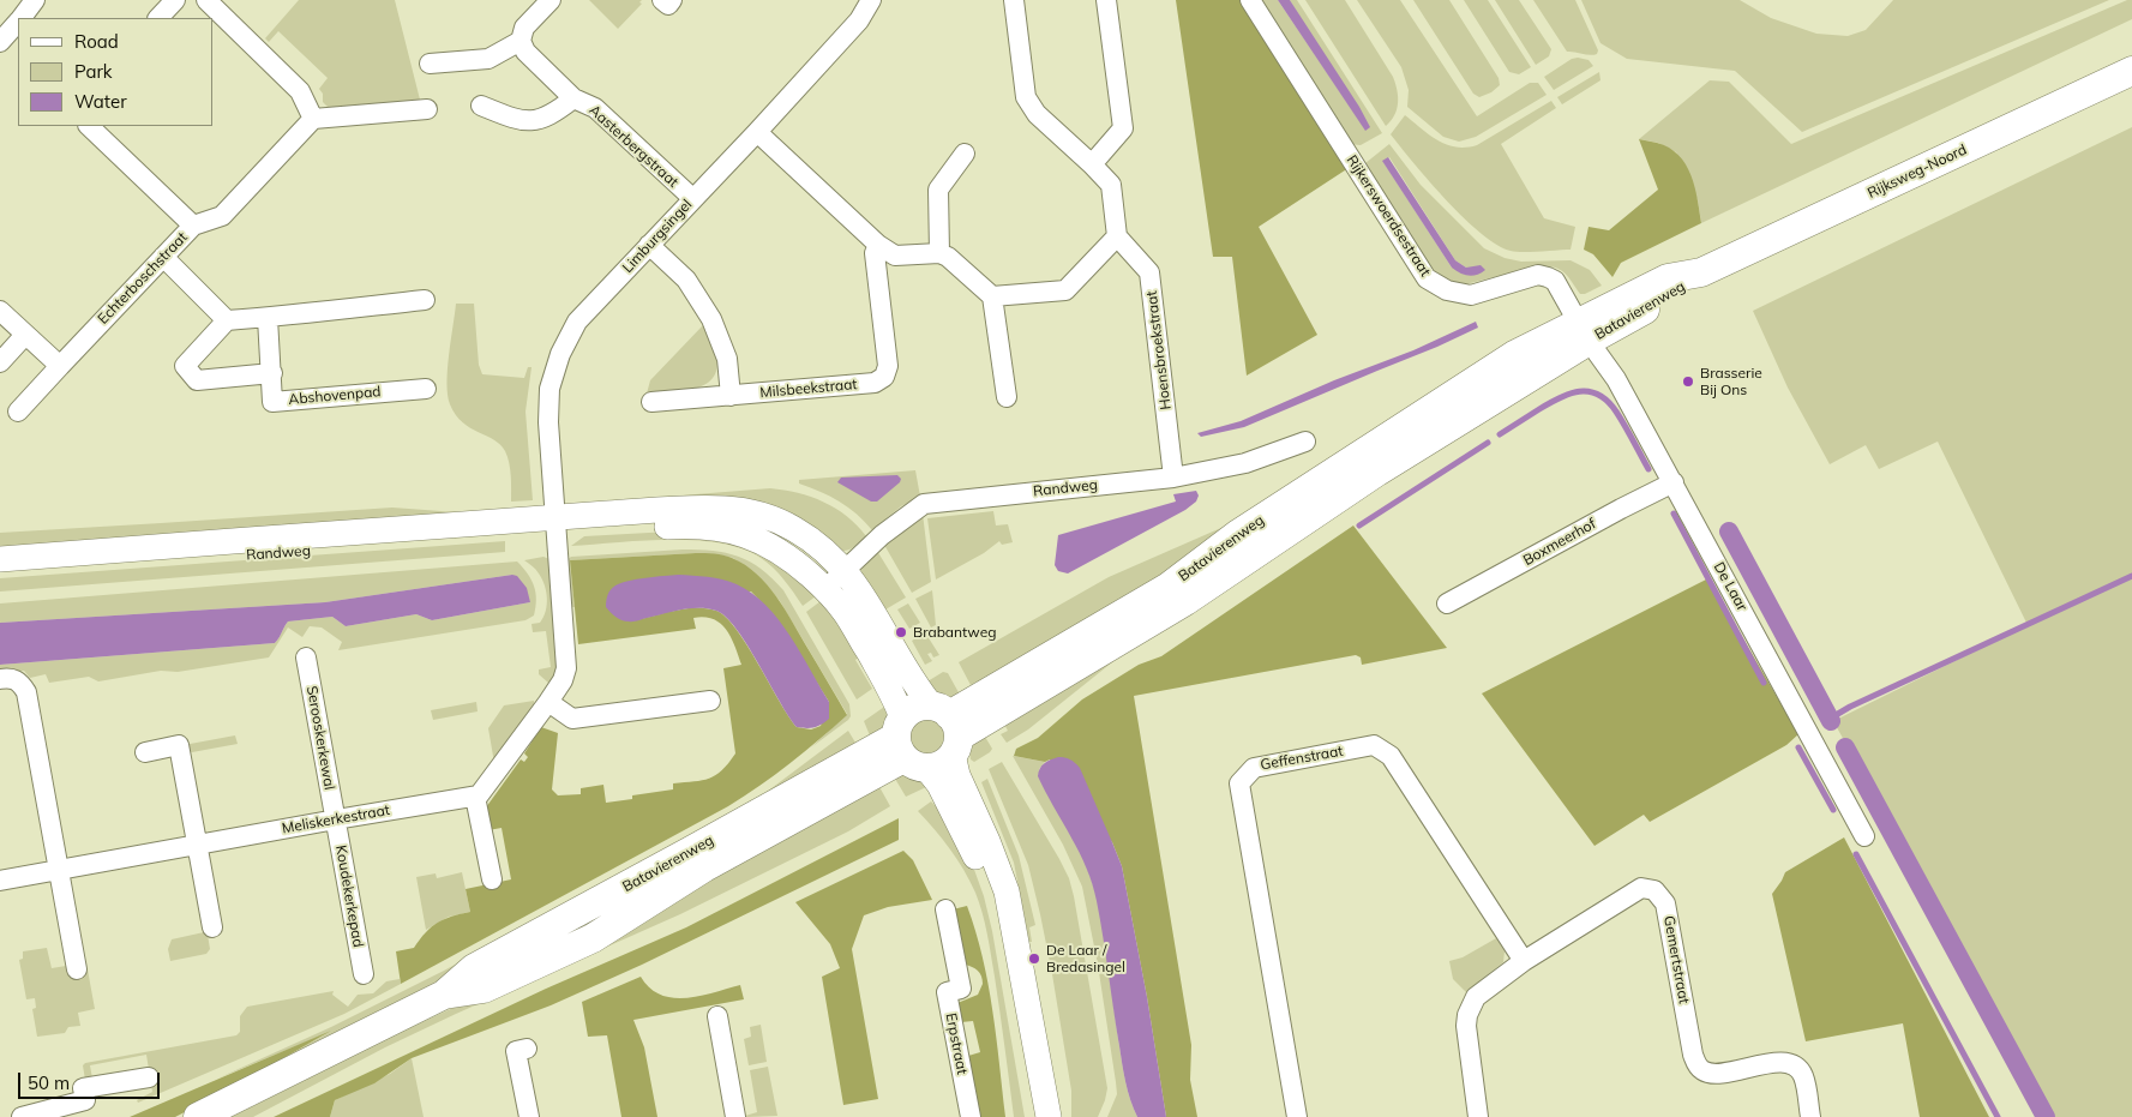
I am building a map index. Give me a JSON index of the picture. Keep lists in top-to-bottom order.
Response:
{
  "streets": {
    "main road": ["Rijksweg-Noord", "Batavierenweg"],
    "street": [
      "Aasterbergstraat",
      "Rijkerswoerdsestraat",
      "Limburgsingel",
      "Echterboschstraat",
      "Hoensbroekstraat",
      "Milsbeekstraat",
      "Abshovenpad",
      "Randweg",
      "Boxmeerhof",
      "De Laar",
      "Serooskerkewal",
      "Geffenstraat",
      "Meliskerkestraat",
      "Koudekerkepad",
      "Gemertstraat",
      "Erpstraat"
    ]
  },
  "crossings": [
    ["Aasterbergstraat", "Limburgsingel"],
    ["Rijksweg-Noord", "Batavierenweg"],
    ["Rijkerswoerdsestraat", "Batavierenweg"],
    ["Rijkerswoerdsestraat", "De Laar"],
    ["Limburgsingel", "Randweg"],
    ["Batavierenweg", "Randweg"],
    ["Batavierenweg", "De Laar"],
    ["Hoensbroekstraat", "Randweg"],
    ["Boxmeerhof", "De Laar"],
    ["Serooskerkewal", "Meliskerkestraat"],
    ["Serooskerkewal", "Koudekerkepad"],
    ["Geffenstraat", "Gemertstraat"],
    ["Meliskerkestraat", "Koudekerkepad"]
  ],
  "places": ["Brasserie Bij Ons", "Brabantweg", "De Laar / Bredasingel"],
  "legend": ["Road", "Park", "Water"],
  "scale_bar": "50 m"
}
